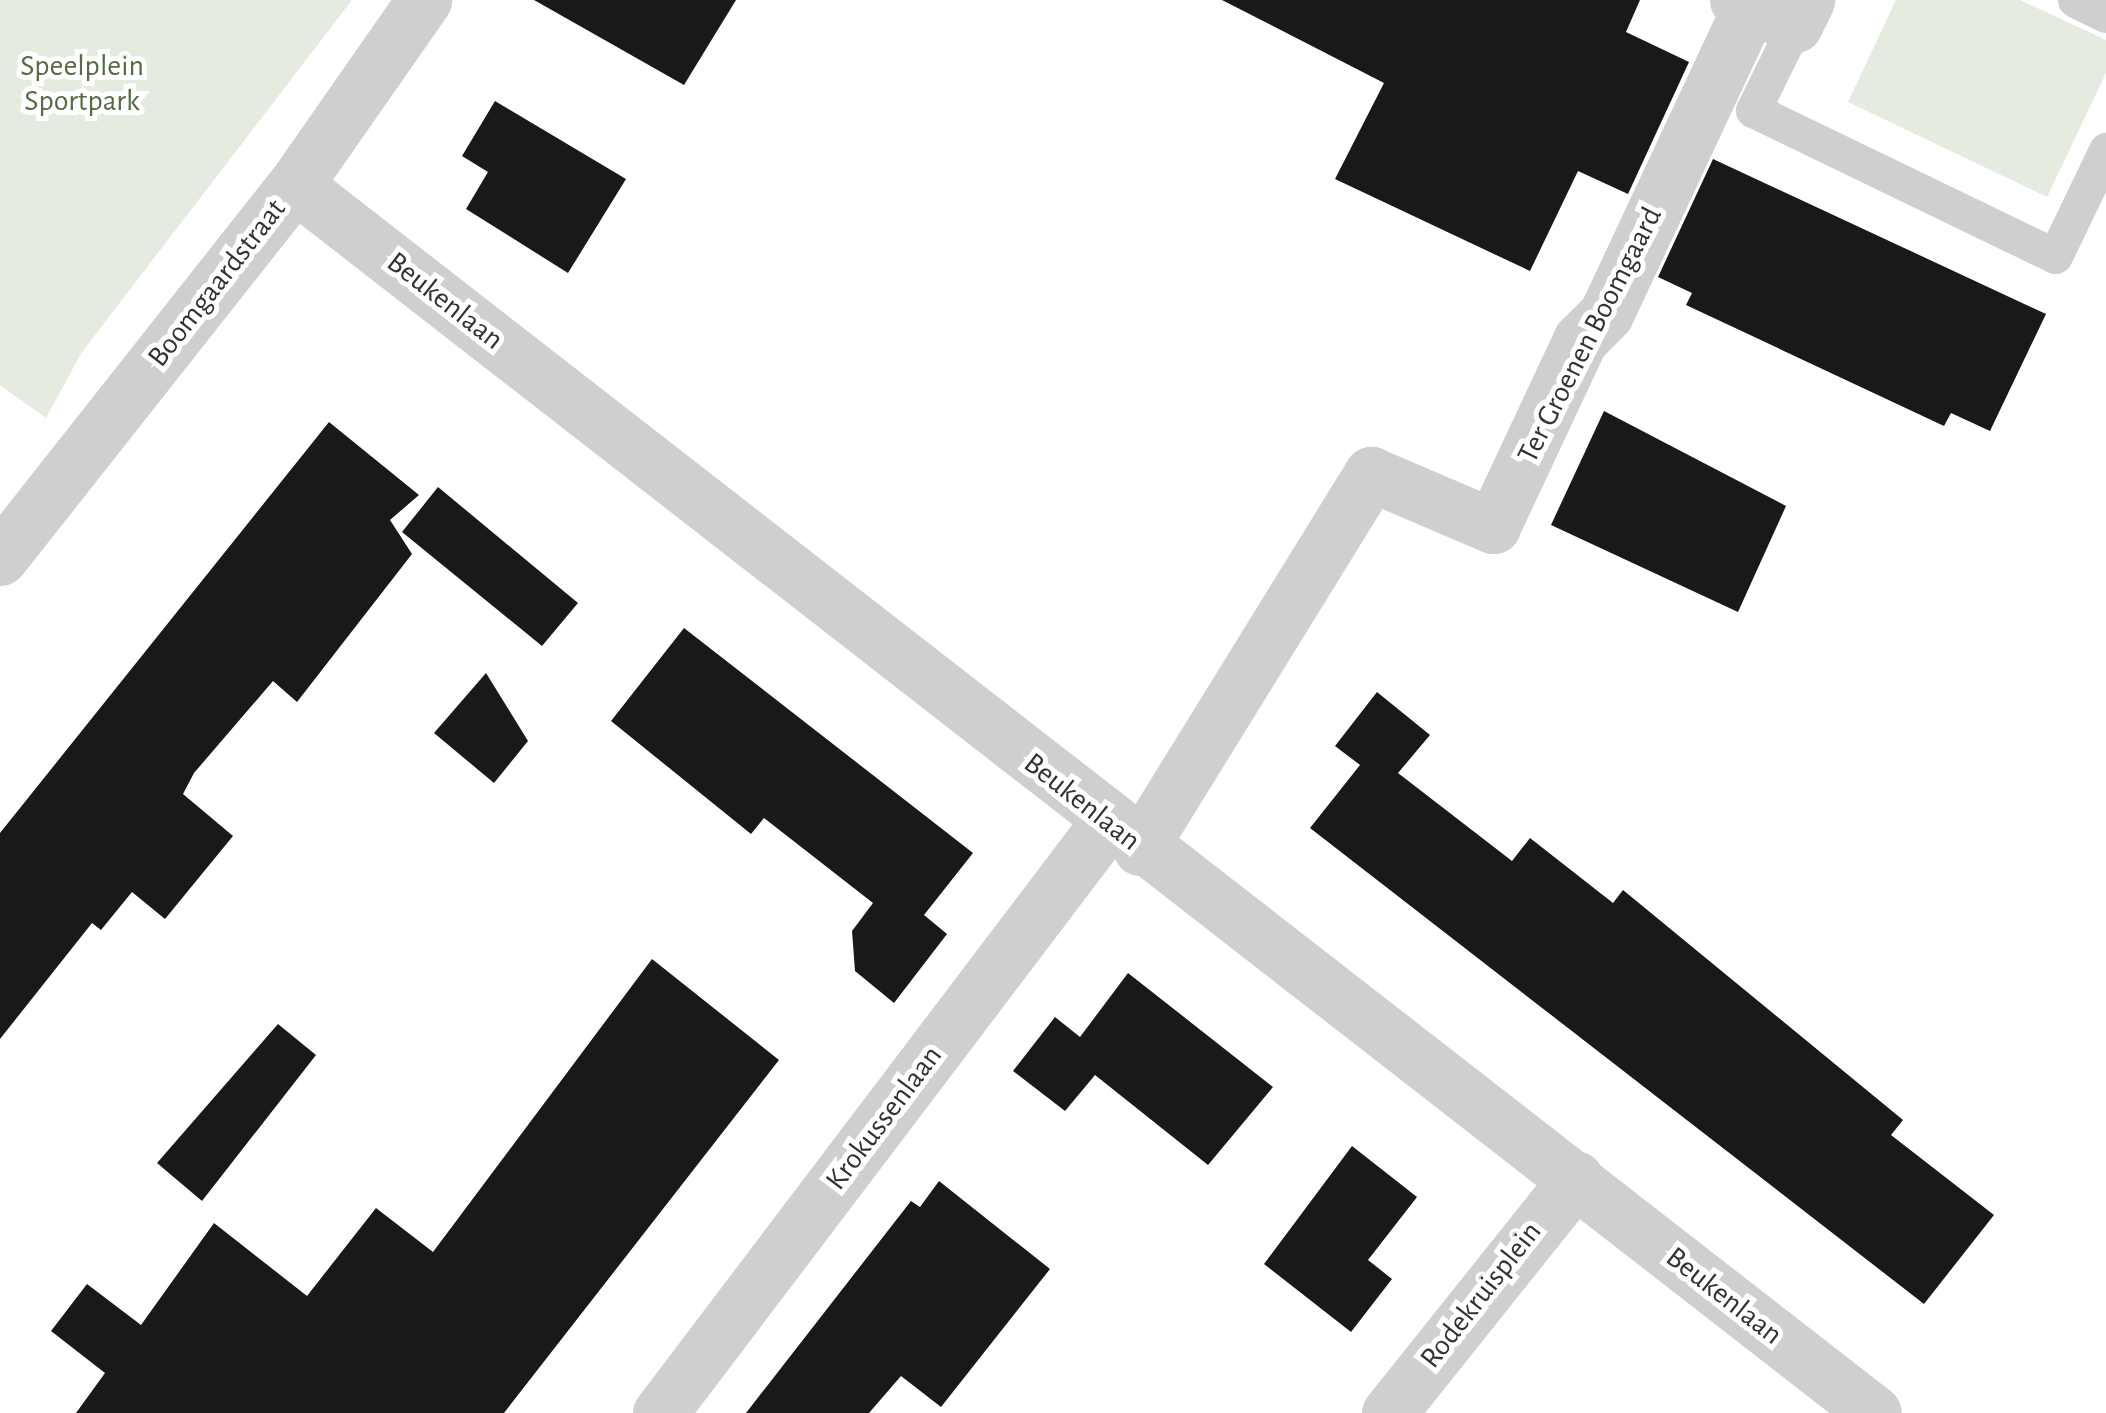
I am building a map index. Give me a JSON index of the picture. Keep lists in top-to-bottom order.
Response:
{
  "streets": {
    "street": [
      "Boomgaardstraat",
      "Beukenlaan",
      "Ter Groenen Boomgaard",
      "Krokussenlaan",
      "Rodekruisplein"
    ]
  },
  "crossings": [
    ["Boomgaardstraat", "Beukenlaan"],
    ["Beukenlaan", "Ter Groenen Boomgaard"],
    ["Beukenlaan", "Krokussenlaan"],
    ["Beukenlaan", "Rodekruisplein"],
    ["Ter Groenen Boomgaard", "Krokussenlaan"]
  ],
  "parks": ["Speelplein Sportpark"]
}
